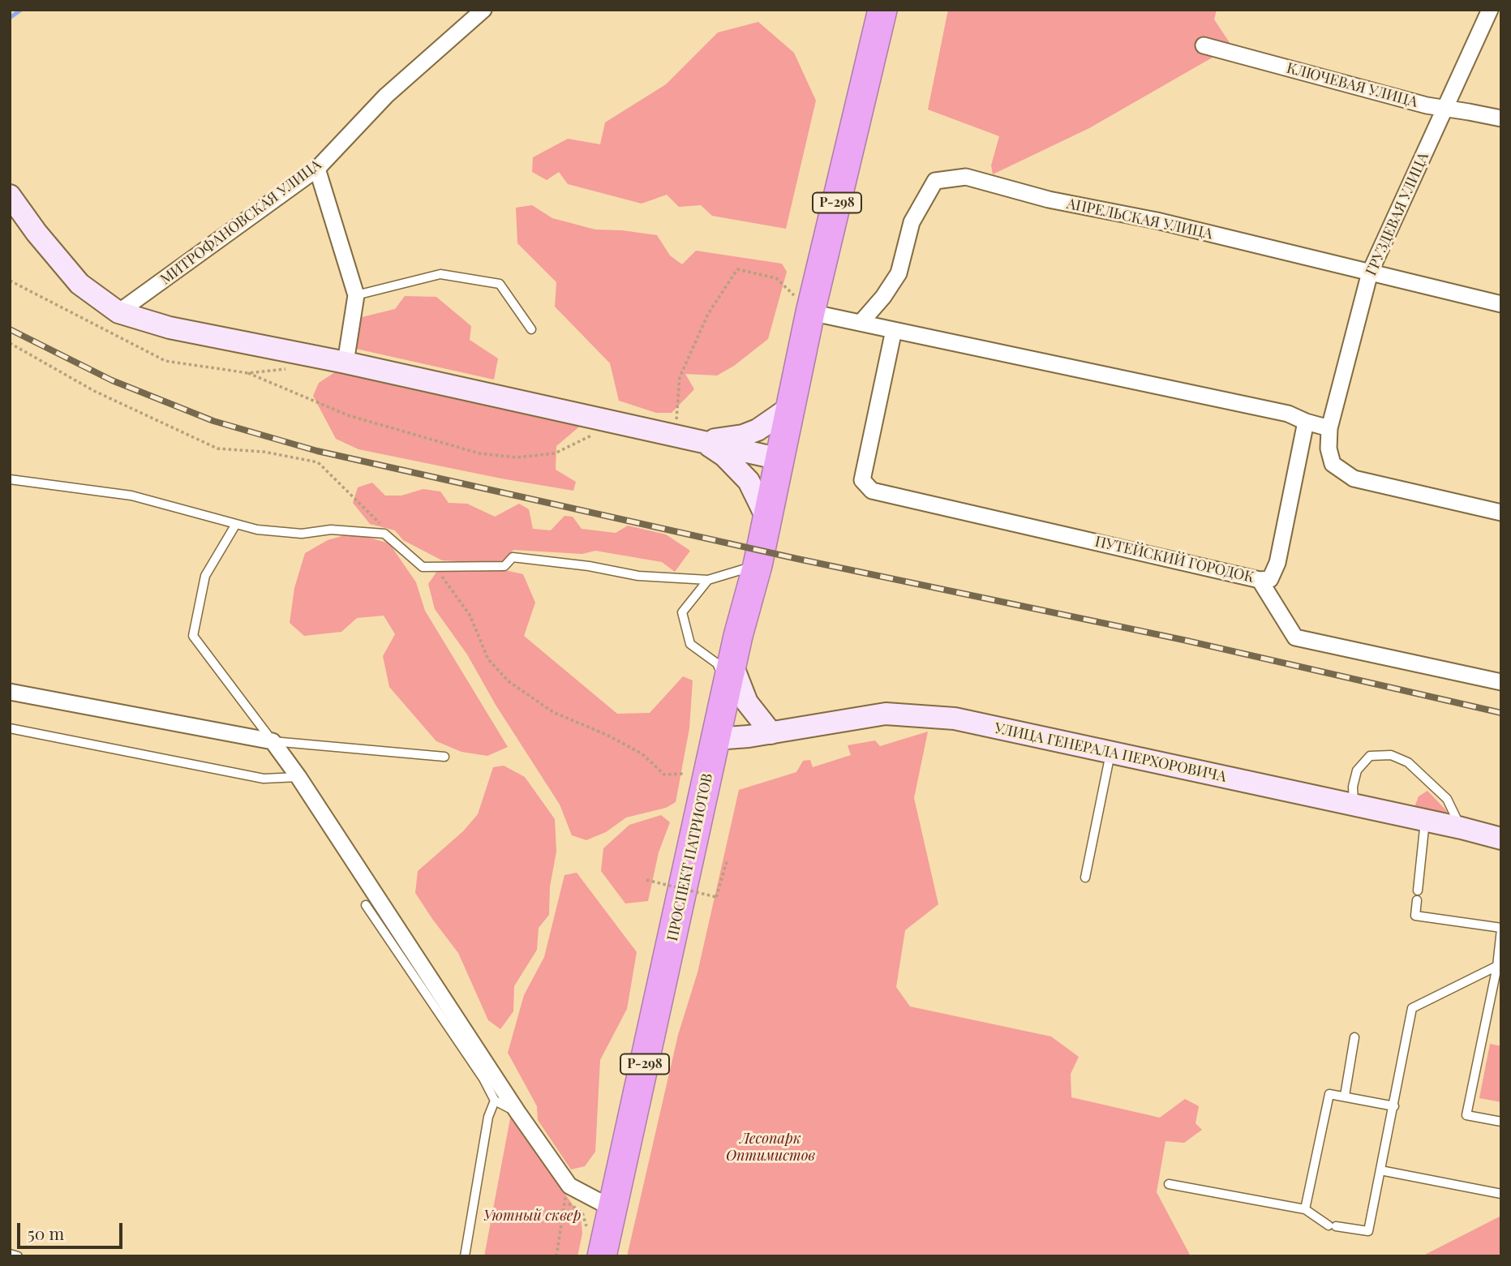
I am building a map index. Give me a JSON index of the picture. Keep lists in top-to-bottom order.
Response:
{
  "streets": {
    "highway": ["Р-298", "ПРОСПЕКТ ПАТРИОТОВ"],
    "street": [
      "КЛЮЧЕВАЯ УЛИЦА",
      "ГРУЗДЕВАЯ УЛИЦА",
      "АПРЕЛЬСКАЯ УЛИЦА",
      "МИТРОФАНОВСКАЯ УЛИЦА",
      "ПУТЕЙСКИЙ ГОРОДОК",
      "УЛИЦА ГЕНЕРАЛА ПЕРХОРОВИЧА"
    ]
  },
  "crossings": [
    ["КЛЮЧЕВАЯ УЛИЦА", "ГРУЗДЕВАЯ УЛИЦА"],
    ["Р-298", "ПРОСПЕКТ ПАТРИОТОВ"],
    ["ГРУЗДЕВАЯ УЛИЦА", "АПРЕЛЬСКАЯ УЛИЦА"],
    ["УЛИЦА ГЕНЕРАЛА ПЕРХОРОВИЧА", "ПРОСПЕКТ ПАТРИОТОВ"]
  ],
  "parks": ["Лесопарк Оптимистов", "Уютный сквер"],
  "scale_bar": "50 m"
}
